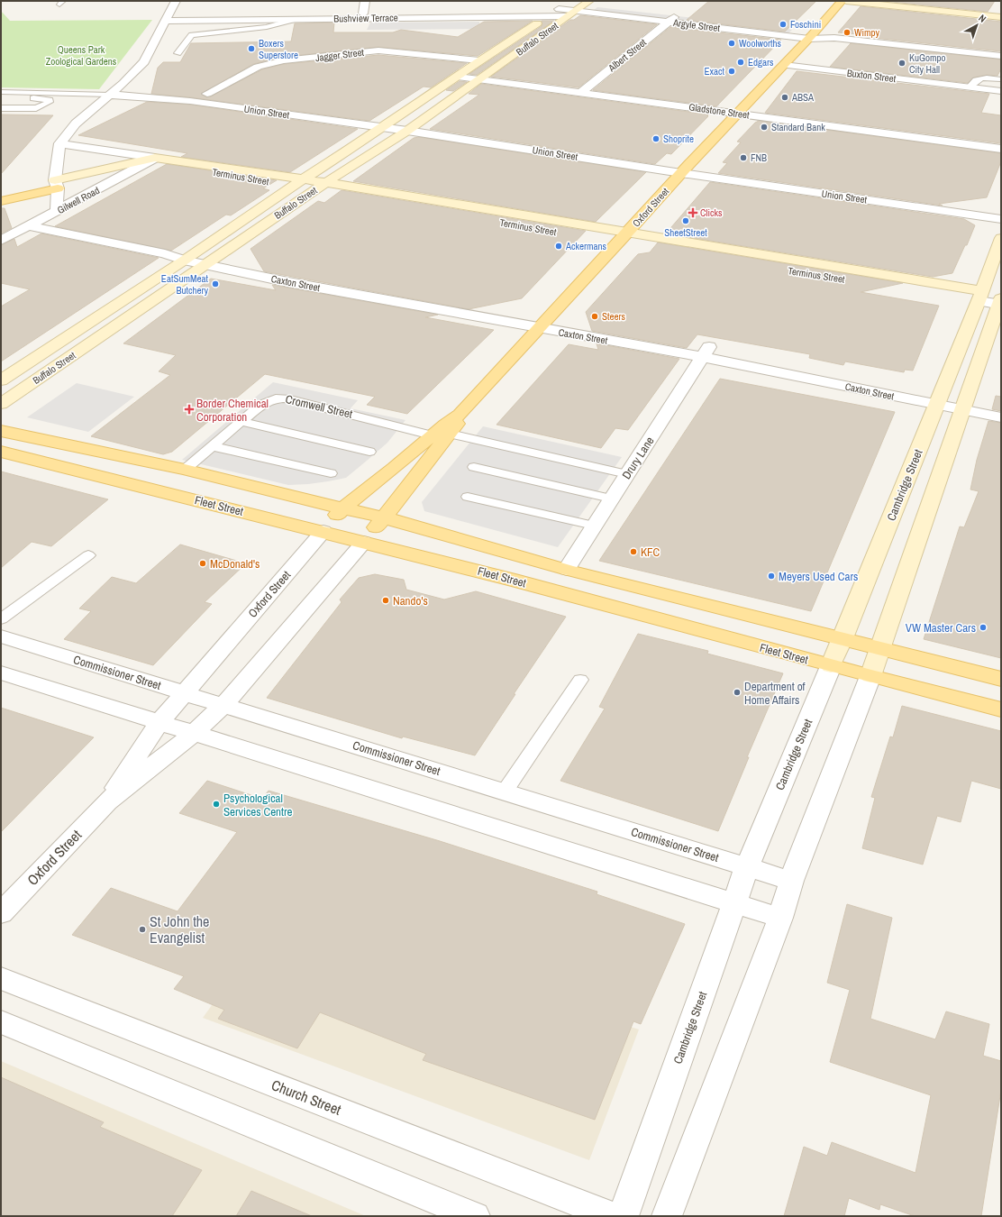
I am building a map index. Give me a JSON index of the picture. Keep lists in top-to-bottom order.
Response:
{
  "streets": {
    "main road": ["Oxford Street", "Fleet Street"],
    "street": [
      "Bushview Terrace",
      "Argyle Street",
      "Buffalo Street",
      "Jagger Street",
      "Albert Street",
      "Buxton Street",
      "Gladstone Street",
      "Union Street",
      "Terminus Street",
      "Gilwell Road",
      "Caxton Street",
      "Drury Lane",
      "Cambridge Street",
      "Commissioner Street",
      "Church Street"
    ],
    "lane": ["Cromwell Street"]
  },
  "crossings": [
    ["Bushview Terrace", "Buffalo Street"],
    ["Argyle Street", "Buffalo Street"],
    ["Argyle Street", "Albert Street"],
    ["Argyle Street", "Oxford Street"],
    ["Buffalo Street", "Jagger Street"],
    ["Buffalo Street", "Gladstone Street"],
    ["Buffalo Street", "Union Street"],
    ["Buffalo Street", "Terminus Street"],
    ["Buffalo Street", "Caxton Street"],
    ["Jagger Street", "Union Street"],
    ["Albert Street", "Gladstone Street"],
    ["Buxton Street", "Oxford Street"],
    ["Gladstone Street", "Oxford Street"],
    ["Union Street", "Oxford Street"],
    ["Terminus Street", "Gilwell Road"],
    ["Terminus Street", "Oxford Street"],
    ["Terminus Street", "Cambridge Street"],
    ["Gilwell Road", "Caxton Street"],
    ["Oxford Street", "Caxton Street"],
    ["Oxford Street", "Cromwell Street"],
    ["Oxford Street", "Fleet Street"],
    ["Oxford Street", "Commissioner Street"],
    ["Caxton Street", "Drury Lane"],
    ["Caxton Street", "Cambridge Street"],
    ["Cromwell Street", "Fleet Street"],
    ["Drury Lane", "Fleet Street"],
    ["Cambridge Street", "Fleet Street"],
    ["Cambridge Street", "Commissioner Street"]
  ],
  "parks": ["Queens Park Zoological Gardens"],
  "places": {
    "other": [
      "Foschini",
      "Wimpy",
      "Woolworths",
      "Boxers Superstore",
      "Edgars",
      "KuGompo City Hall",
      "Exact",
      "ABSA",
      "Standard Bank",
      "Shoprite",
      "FNB",
      "SheetStreet",
      "Ackermans",
      "EatSumMeat Butchery",
      "Steers",
      "KFC",
      "McDonald's",
      "Meyers Used Cars",
      "Nando's",
      "VW Master Cars",
      "Department of Home Affairs",
      "Psychological Services Centre",
      "St John the Evangelist"
    ],
    "health": ["Clicks", "Border Chemical Corporation"]
  },
  "north": "top right"
}
